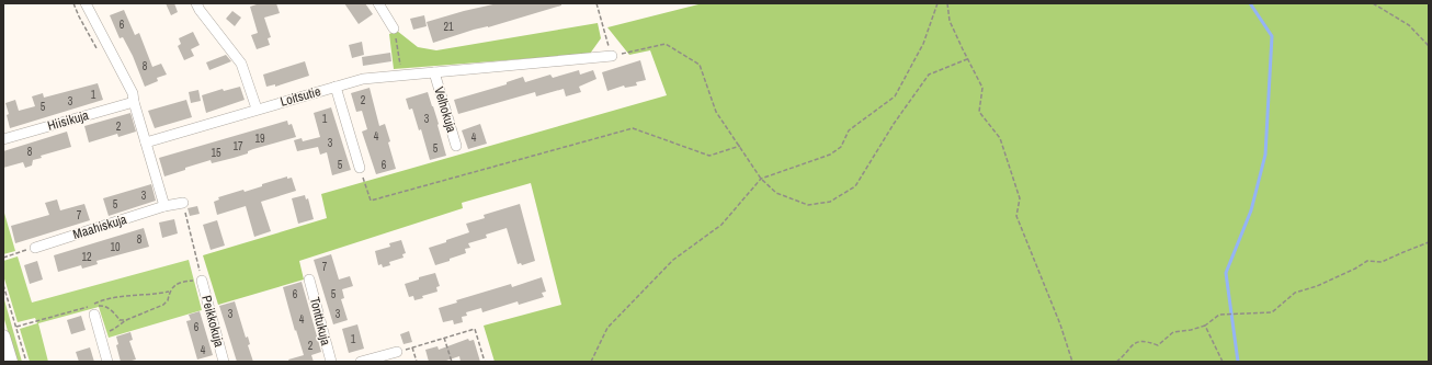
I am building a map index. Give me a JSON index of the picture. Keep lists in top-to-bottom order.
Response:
{
  "streets": {
    "street": [
      "Loitsutie",
      "Velhokuja",
      "Hiisikuja",
      "Maahiskuja",
      "Peikkokuja",
      "Tonttukuja"
    ]
  },
  "crossings": [
    ["Loitsutie", "Velhokuja"]
  ],
  "house_numbers": [
    "6",
    "21",
    "8",
    "1",
    "2",
    "3",
    "5",
    "1",
    "3",
    "2",
    "4",
    "4",
    "19",
    "3",
    "17",
    "5",
    "8",
    "15",
    "5",
    "6",
    "3",
    "5",
    "7",
    "8",
    "10",
    "12",
    "7",
    "6",
    "5",
    "3",
    "3",
    "4",
    "6",
    "1",
    "2",
    "4"
  ]
}
